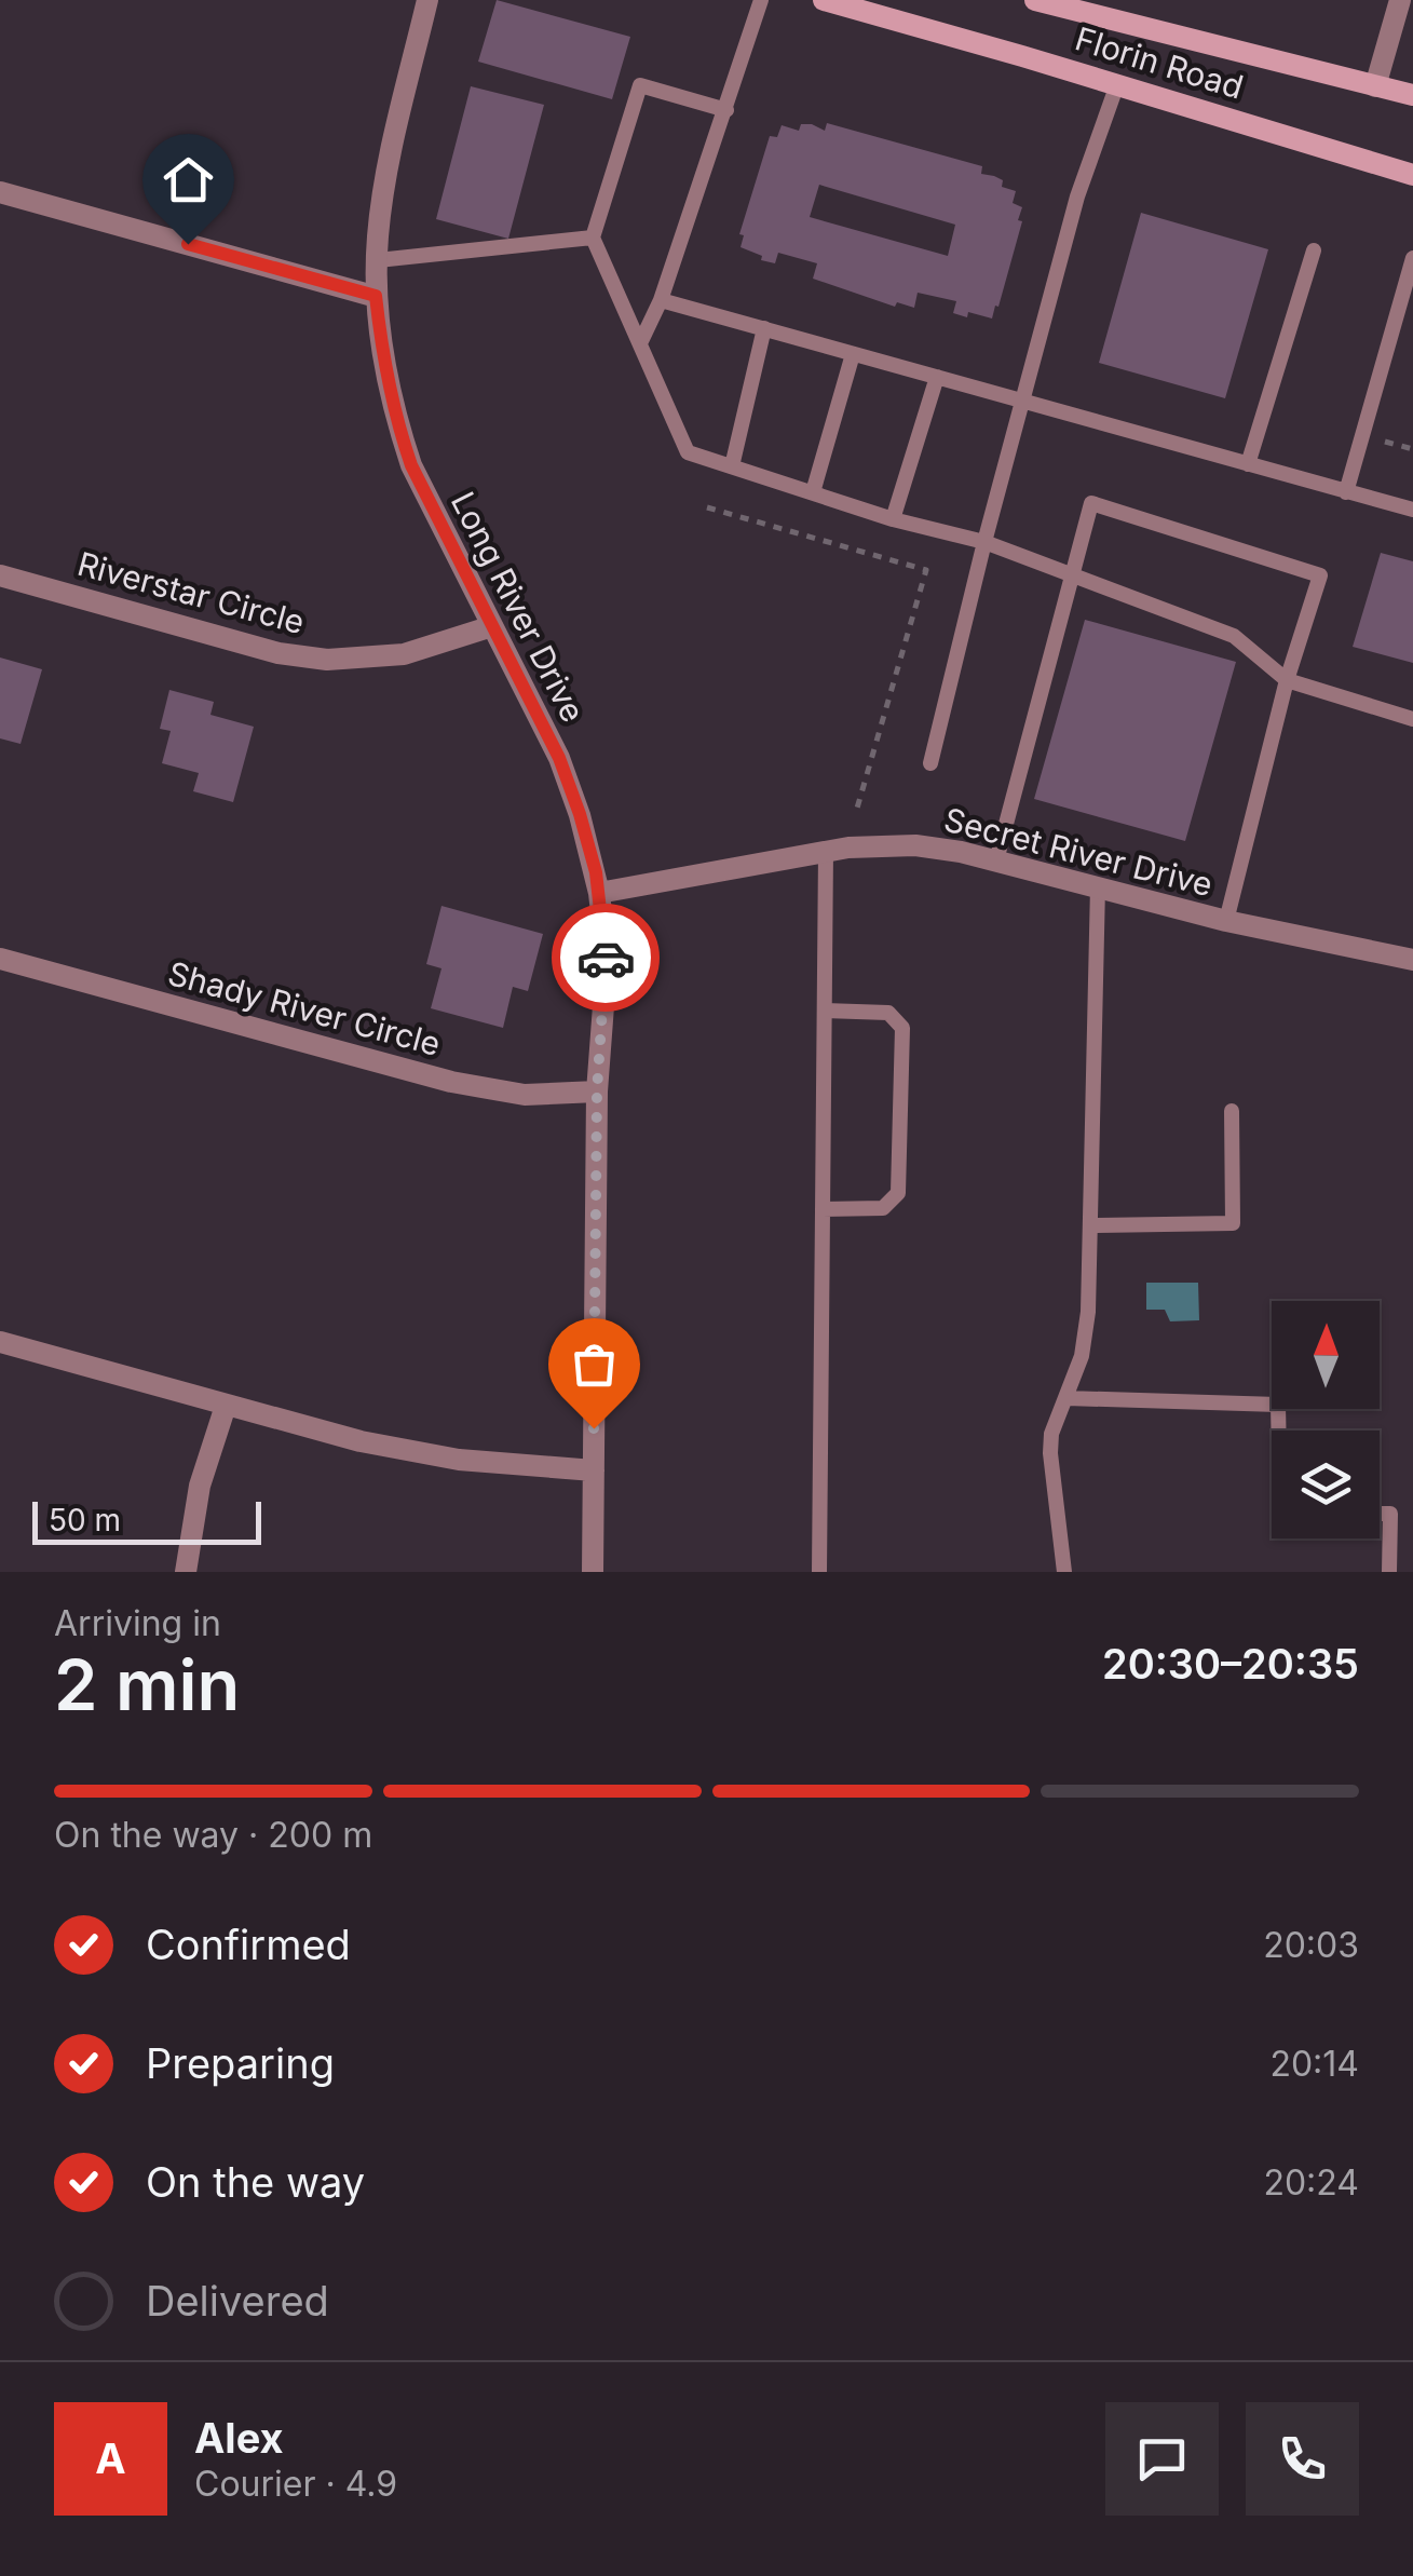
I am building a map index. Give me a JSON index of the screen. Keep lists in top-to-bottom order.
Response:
{
  "streets": {
    "main road": ["Florin Road"],
    "street": [
      "Riverstar Circle",
      "Long River Drive",
      "Secret River Drive",
      "Shady River Circle"
    ]
  },
  "crossings": [
    ["Riverstar Circle", "Long River Drive"],
    ["Long River Drive", "Secret River Drive"],
    ["Long River Drive", "Shady River Circle"]
  ],
  "scale_bar": "50 m",
  "north": "top",
  "page": {
    "scale": "50 m",
    "heading": ["2 min", "Arriving in", "20:30–20:35"],
    "panel": ["Alex", "Courier · 4.9"],
    "bar": "On the way · 200 m",
    "list": [
      ["Confirmed", "20:03"],
      ["Preparing", "20:14"],
      ["On the way", "20:24"],
      "Delivered"
    ],
    "round": "A"
  }
}
